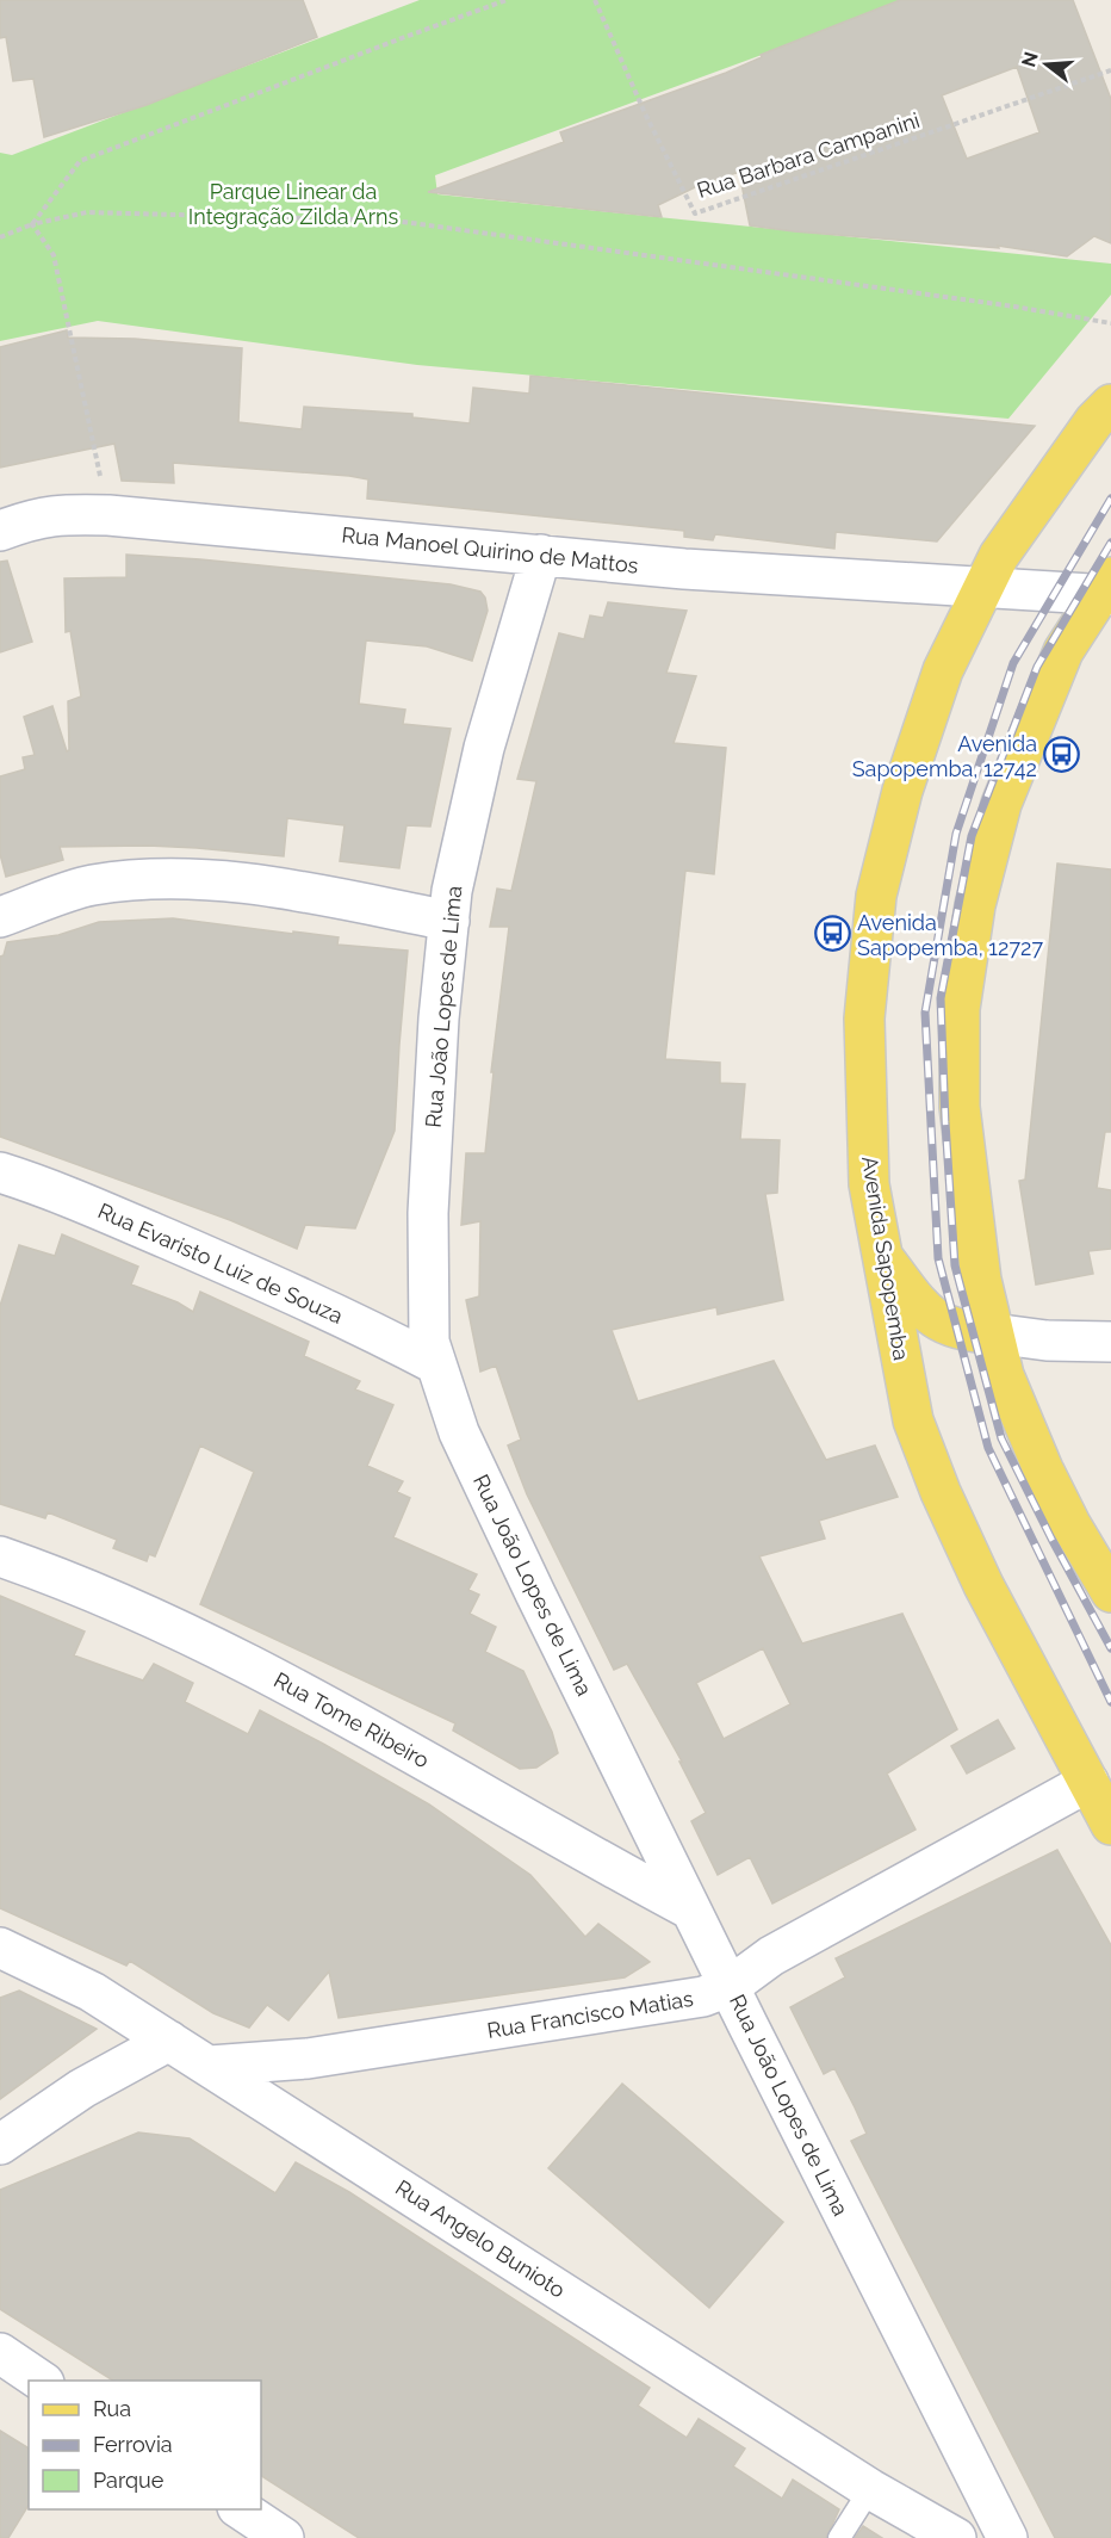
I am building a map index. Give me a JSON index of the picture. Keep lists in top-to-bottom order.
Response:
{
  "streets": {
    "main road": ["Avenida Sapopemba"],
    "street": [
      "Rua Manoel Quirino de Mattos",
      "Rua João Lopes de Lima",
      "Rua Evaristo Luiz de Souza",
      "Rua Tome Ribeiro",
      "Rua Francisco Matias",
      "Rua Angelo Bunioto"
    ],
    "path": ["Rua Barbara Campanini"]
  },
  "crossings": [
    ["Rua Manoel Quirino de Mattos", "Rua João Lopes de Lima"],
    ["Rua Manoel Quirino de Mattos", "Avenida Sapopemba"],
    ["Rua João Lopes de Lima", "Rua Evaristo Luiz de Souza"],
    ["Rua João Lopes de Lima", "Rua Tome Ribeiro"],
    ["Rua João Lopes de Lima", "Rua Francisco Matias"],
    ["Avenida Sapopemba", "Rua Francisco Matias"],
    ["Rua Francisco Matias", "Rua Angelo Bunioto"]
  ],
  "parks": ["Parque Linear da Integração Zilda Arns"],
  "places": {
    "bus stop": ["Avenida Sapopemba, 12742", "Avenida Sapopemba, 12727"]
  },
  "legend": ["Rua", "Ferrovia", "Parque"],
  "north": "left"
}
